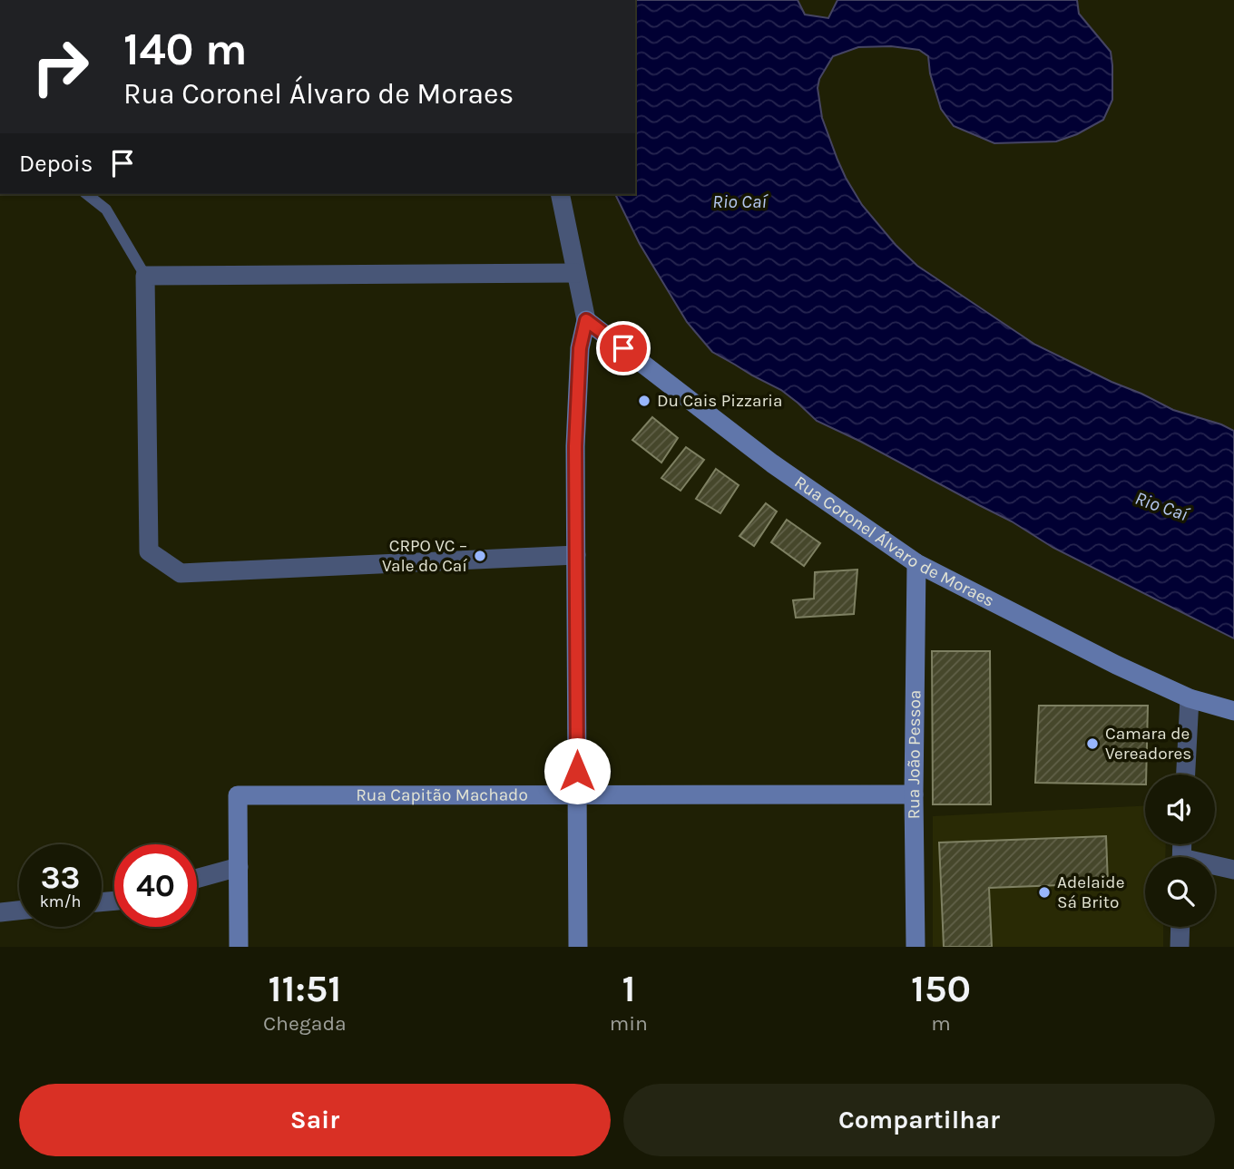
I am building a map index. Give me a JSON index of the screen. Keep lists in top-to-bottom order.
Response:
{
  "streets": {
    "street": ["Rua Coronel Álvaro de Moraes", "Rua João Pessoa", "Rua Capitão Machado"]
  },
  "crossings": [
    ["Rua Coronel Álvaro de Moraes", "Rua João Pessoa"],
    ["Rua João Pessoa", "Rua Capitão Machado"]
  ],
  "water": ["Rio Caí"],
  "places": [
    "Du Cais Pizzaria",
    "CRPO VC – Vale do Caí",
    "Camara de Vereadores",
    "Adelaide Sá Brito"
  ],
  "page": {
    "turn": ["140 m", "Rua Coronel Álvaro de Moraes"],
    "then": "Depois",
    "speed": "33 km/h",
    "limit": "40",
    "eta": [
      "11:51",
      "Chegada",
      "1",
      "min",
      "150",
      "m"
    ],
    "buttons": ["Sair", "Compartilhar"]
  }
}
